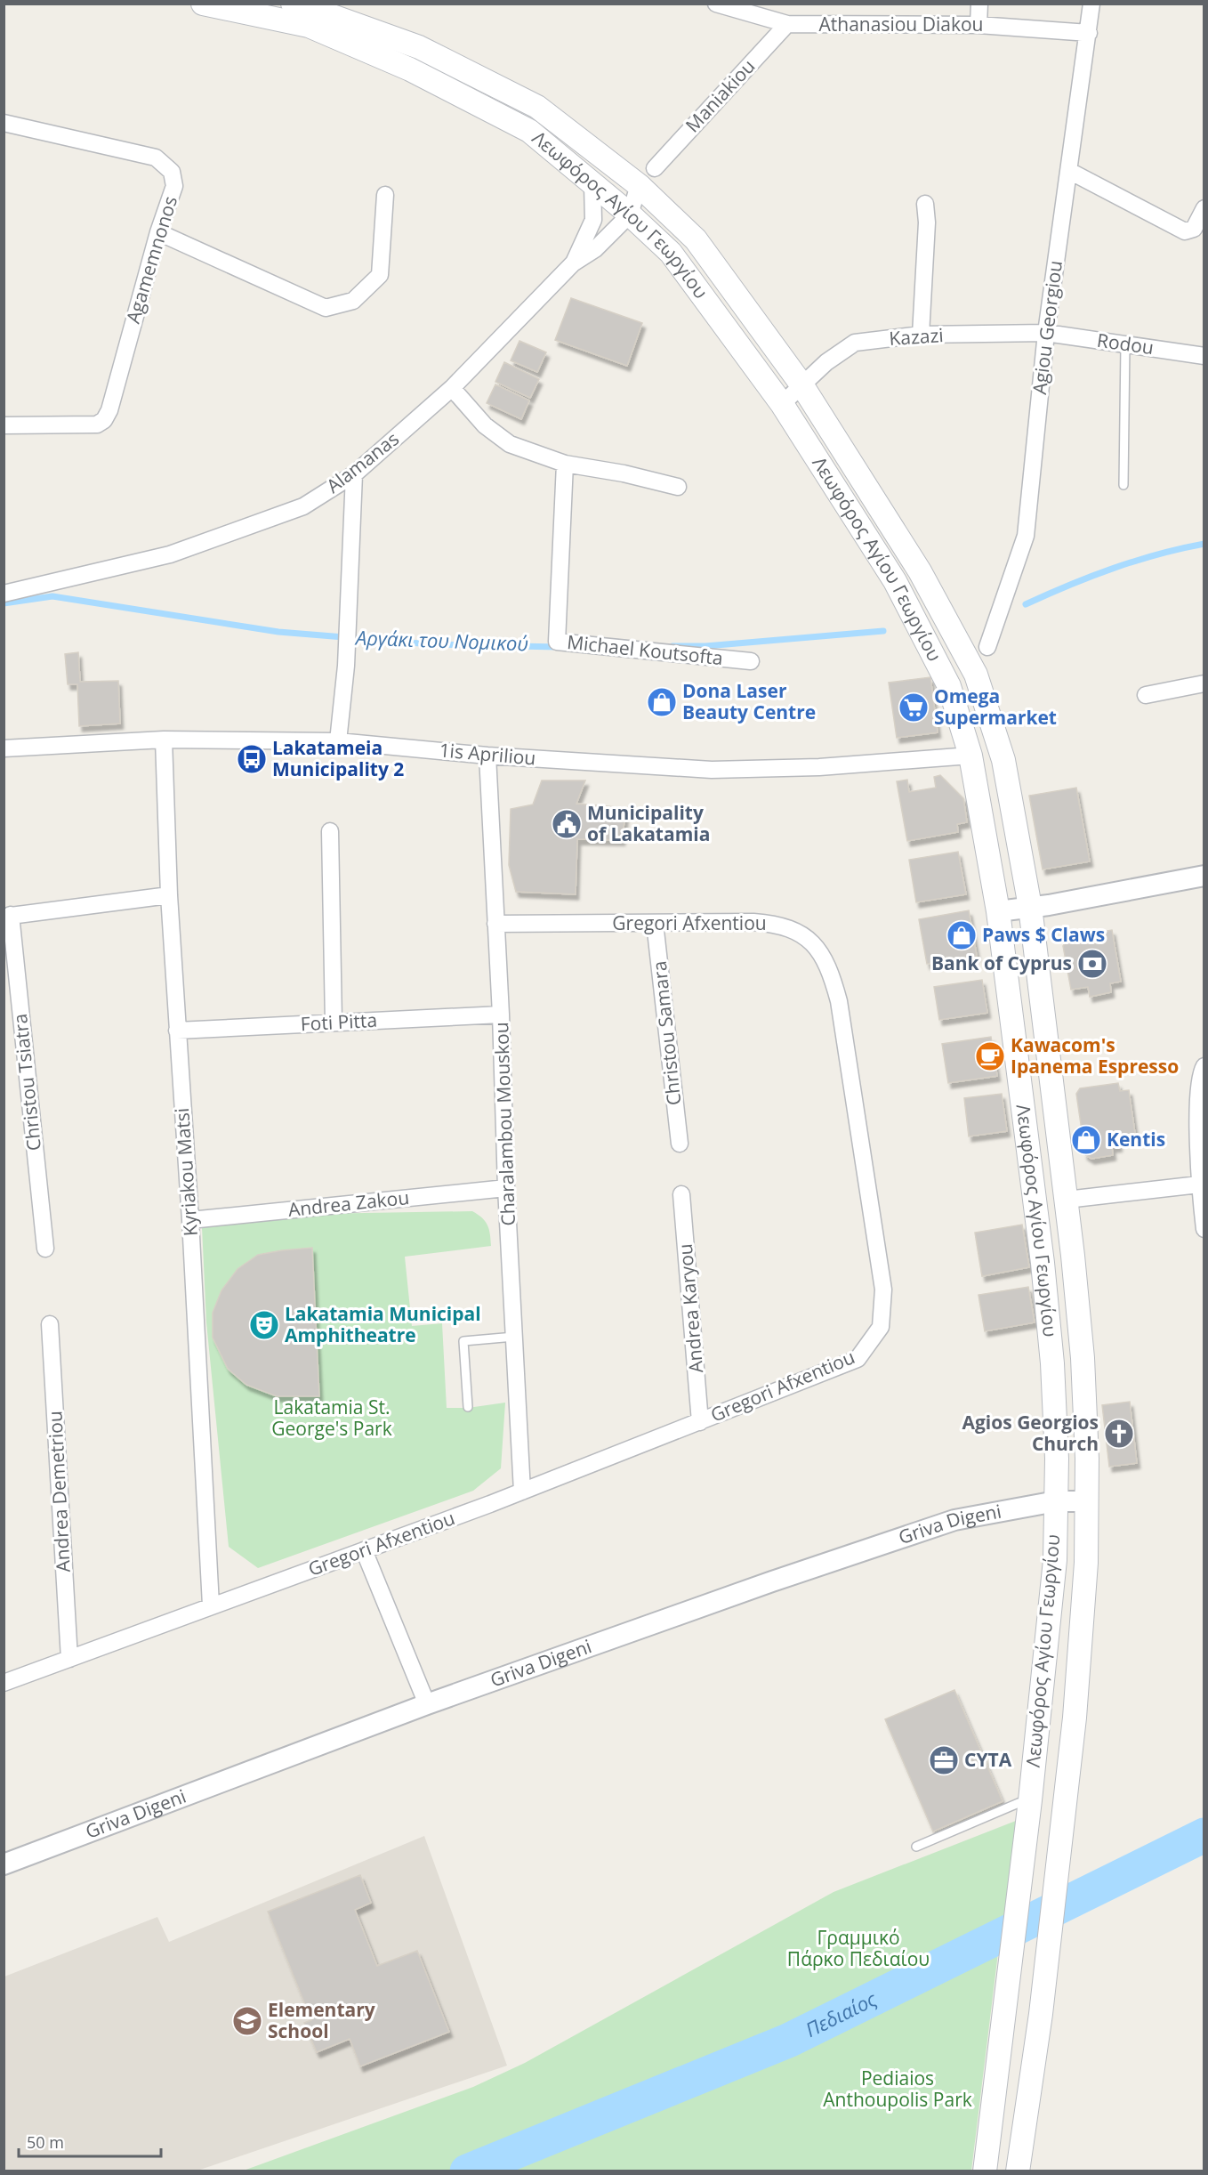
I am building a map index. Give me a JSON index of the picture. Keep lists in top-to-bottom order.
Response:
{
  "streets": {
    "main road": ["Λεωφόρος Αγίου Γεωργίου"],
    "street": [
      "Athanasiou Diakou",
      "Maniakiou",
      "Agamemnonos",
      "Agiou Georgiou",
      "Kazazi",
      "Rodou",
      "Alamanas",
      "Michael Koutsofta",
      "1is Apriliou",
      "Gregori Afxentiou",
      "Foti Pitta",
      "Christou Samara",
      "Christou Tsiatra",
      "Charalambou Mouskou",
      "Kyriakou Matsi",
      "Andrea Zakou",
      "Andrea Karyou",
      "Andrea Demetriou",
      "Griva Digeni"
    ]
  },
  "crossings": [
    ["Athanasiou Diakou", "Maniakiou"],
    ["Athanasiou Diakou", "Agiou Georgiou"],
    ["Λεωφόρος Αγίου Γεωργίου", "Kazazi"],
    ["Λεωφόρος Αγίου Γεωργίου", "Alamanas"],
    ["Λεωφόρος Αγίου Γεωργίου", "1is Apriliou"],
    ["Λεωφόρος Αγίου Γεωργίου", "Griva Digeni"],
    ["Agiou Georgiou", "Kazazi"],
    ["Agiou Georgiou", "Rodou"],
    ["Kazazi", "Rodou"],
    ["1is Apriliou", "Charalambou Mouskou"],
    ["1is Apriliou", "Kyriakou Matsi"],
    ["Gregori Afxentiou", "Christou Samara"],
    ["Gregori Afxentiou", "Charalambou Mouskou"],
    ["Gregori Afxentiou", "Kyriakou Matsi"],
    ["Gregori Afxentiou", "Andrea Karyou"],
    ["Gregori Afxentiou", "Andrea Demetriou"],
    ["Foti Pitta", "Charalambou Mouskou"],
    ["Foti Pitta", "Kyriakou Matsi"],
    ["Charalambou Mouskou", "Andrea Zakou"],
    ["Kyriakou Matsi", "Andrea Zakou"]
  ],
  "water": ["Αργάκι του Νομικού", "Πεδιαίος"],
  "parks": ["Lakatamia St. George's Park", "Γραμμικό Πάρκο Πεδιαίου", "Pediaios Anthoupolis Park"],
  "places": {
    "shop": ["Dona Laser Beauty Centre", "Paws $ Claws", "Kentis"],
    "supermarket": ["Omega Supermarket"],
    "bus stop": ["Lakatameia Municipality 2"],
    "public building": ["Municipality of Lakatamia"],
    "bank": ["Bank of Cyprus"],
    "cafe": ["Kawacom's Ipanema Espresso"],
    "theatre": ["Lakatamia Municipal Amphitheatre"],
    "church": ["Agios Georgios Church"],
    "office": ["CYTA"],
    "school or university": ["Elementary School"]
  },
  "scale_bar": "50 m"
}
